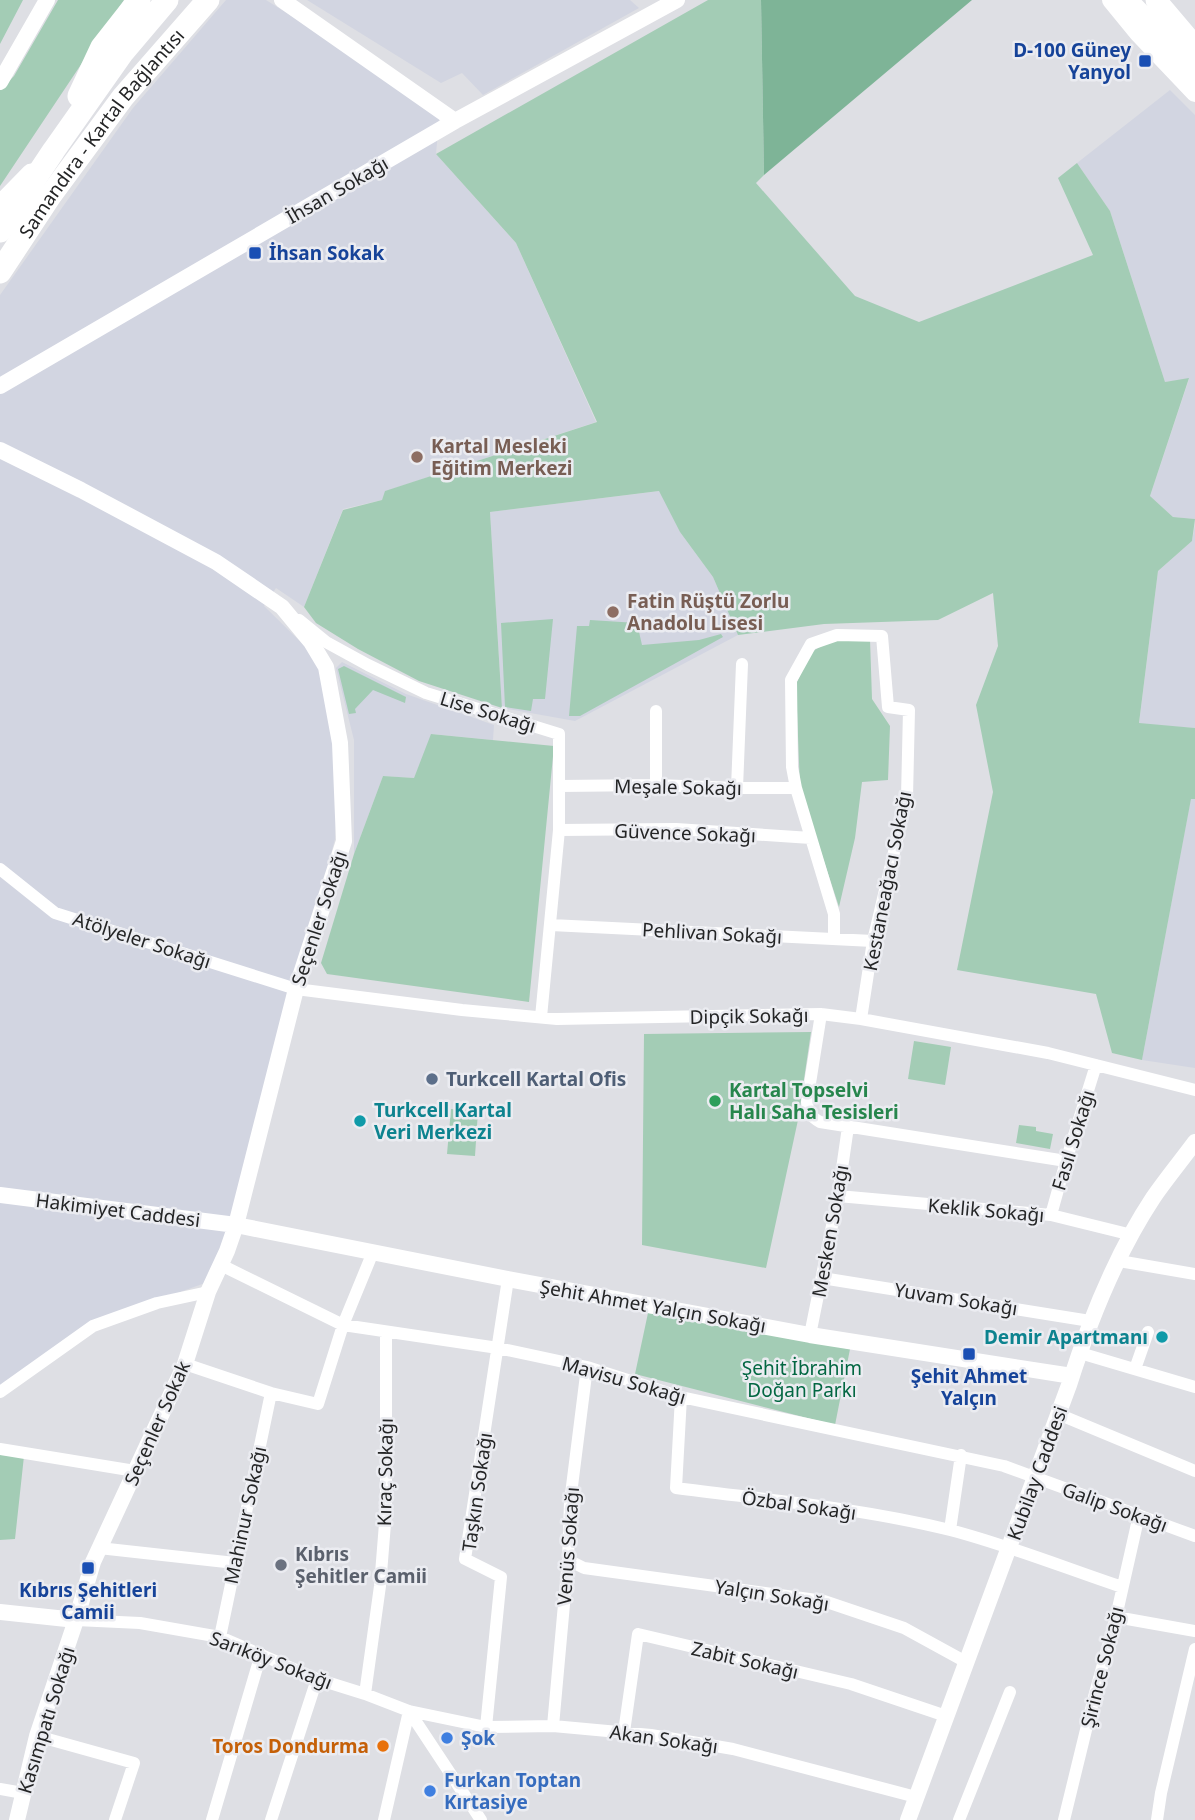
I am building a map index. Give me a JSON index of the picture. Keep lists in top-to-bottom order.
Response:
{
  "streets": {
    "highway": ["Samandıra - Kartal Bağlantısı"],
    "street": [
      "İhsan Sokağı",
      "Lise Sokağı",
      "Meşale Sokağı",
      "Güvence Sokağı",
      "Kestaneağacı Sokağı",
      "Seçenler Sokağı",
      "Pehlivan Sokağı",
      "Atölyeler Sokağı",
      "Dipçik Sokağı",
      "Fasıl Sokağı",
      "Hakimiyet Caddesi",
      "Keklik Sokağı",
      "Mesken Sokağı",
      "Yuvam Sokağı",
      "Şehit Ahmet Yalçın Sokağı",
      "Mavisu Sokağı",
      "Seçenler Sokak",
      "Kıraç Sokağı",
      "Kubilay Caddesi",
      "Taşkın Sokağı",
      "Özbal Sokağı",
      "Galip Sokağı",
      "Mahinur Sokağı",
      "Venüs Sokağı",
      "Yalçın Sokağı",
      "Sarıköy Sokağı",
      "Zabit Sokağı",
      "Şirince Sokağı",
      "Kasımpatı Sokağı",
      "Akan Sokağı"
    ]
  },
  "crossings": [
    ["Lise Sokağı", "Meşale Sokağı"],
    ["Lise Sokağı", "Güvence Sokağı"],
    ["Lise Sokağı", "Seçenler Sokağı"],
    ["Lise Sokağı", "Pehlivan Sokağı"],
    ["Lise Sokağı", "Dipçik Sokağı"],
    ["Meşale Sokağı", "Kestaneağacı Sokağı"],
    ["Güvence Sokağı", "Kestaneağacı Sokağı"],
    ["Kestaneağacı Sokağı", "Pehlivan Sokağı"],
    ["Kestaneağacı Sokağı", "Dipçik Sokağı"],
    ["Seçenler Sokağı", "Atölyeler Sokağı"],
    ["Seçenler Sokağı", "Dipçik Sokağı"],
    ["Seçenler Sokağı", "Hakimiyet Caddesi"],
    ["Seçenler Sokağı", "Şehit Ahmet Yalçın Sokağı"],
    ["Seçenler Sokağı", "Seçenler Sokak"],
    ["Atölyeler Sokağı", "Dipçik Sokağı"],
    ["Dipçik Sokağı", "Fasıl Sokağı"],
    ["Fasıl Sokağı", "Keklik Sokağı"],
    ["Hakimiyet Caddesi", "Şehit Ahmet Yalçın Sokağı"],
    ["Hakimiyet Caddesi", "Seçenler Sokak"],
    ["Keklik Sokağı", "Mesken Sokağı"],
    ["Keklik Sokağı", "Kubilay Caddesi"],
    ["Mesken Sokağı", "Yuvam Sokağı"],
    ["Mesken Sokağı", "Şehit Ahmet Yalçın Sokağı"],
    ["Yuvam Sokağı", "Kubilay Caddesi"],
    ["Şehit Ahmet Yalçın Sokağı", "Seçenler Sokak"],
    ["Şehit Ahmet Yalçın Sokağı", "Kubilay Caddesi"],
    ["Şehit Ahmet Yalçın Sokağı", "Taşkın Sokağı"],
    ["Mavisu Sokağı", "Seçenler Sokak"],
    ["Mavisu Sokağı", "Kıraç Sokağı"],
    ["Mavisu Sokağı", "Kubilay Caddesi"],
    ["Mavisu Sokağı", "Taşkın Sokağı"],
    ["Mavisu Sokağı", "Özbal Sokağı"],
    ["Mavisu Sokağı", "Galip Sokağı"],
    ["Mavisu Sokağı", "Venüs Sokağı"],
    ["Seçenler Sokak", "Sarıköy Sokağı"],
    ["Seçenler Sokak", "Kasımpatı Sokağı"],
    ["Kıraç Sokağı", "Sarıköy Sokağı"],
    ["Kubilay Caddesi", "Özbal Sokağı"],
    ["Kubilay Caddesi", "Galip Sokağı"],
    ["Kubilay Caddesi", "Yalçın Sokağı"],
    ["Kubilay Caddesi", "Zabit Sokağı"],
    ["Kubilay Caddesi", "Akan Sokağı"],
    ["Taşkın Sokağı", "Akan Sokağı"],
    ["Özbal Sokağı", "Şirince Sokağı"],
    ["Galip Sokağı", "Şirince Sokağı"],
    ["Mahinur Sokağı", "Sarıköy Sokağı"],
    ["Venüs Sokağı", "Yalçın Sokağı"],
    ["Venüs Sokağı", "Akan Sokağı"],
    ["Sarıköy Sokağı", "Kasımpatı Sokağı"],
    ["Sarıköy Sokağı", "Akan Sokağı"],
    ["Zabit Sokağı", "Akan Sokağı"]
  ],
  "parks": ["Şehit İbrahim Doğan Parkı"],
  "places": {
    "transit": [
      "D-100 Güney Yanyol",
      "İhsan Sokak",
      "Şehit Ahmet Yalçın",
      "Kıbrıs Şehi̇tleri̇ Cami̇i̇"
    ],
    "other": [
      "Kartal Mesleki Eğitim Merkezi",
      "Fatin Rüştü Zorlu Anadolu Lisesi",
      "Turkcell Kartal Ofis",
      "Kartal Topselvi Halı Saha Tesisleri",
      "Turkcell Kartal Veri Merkezi",
      "Demir Apartmanı",
      "Kıbrıs Şehitler Camii",
      "Şok",
      "Toros Dondurma",
      "Furkan Toptan Kırtasiye"
    ]
  }
}
